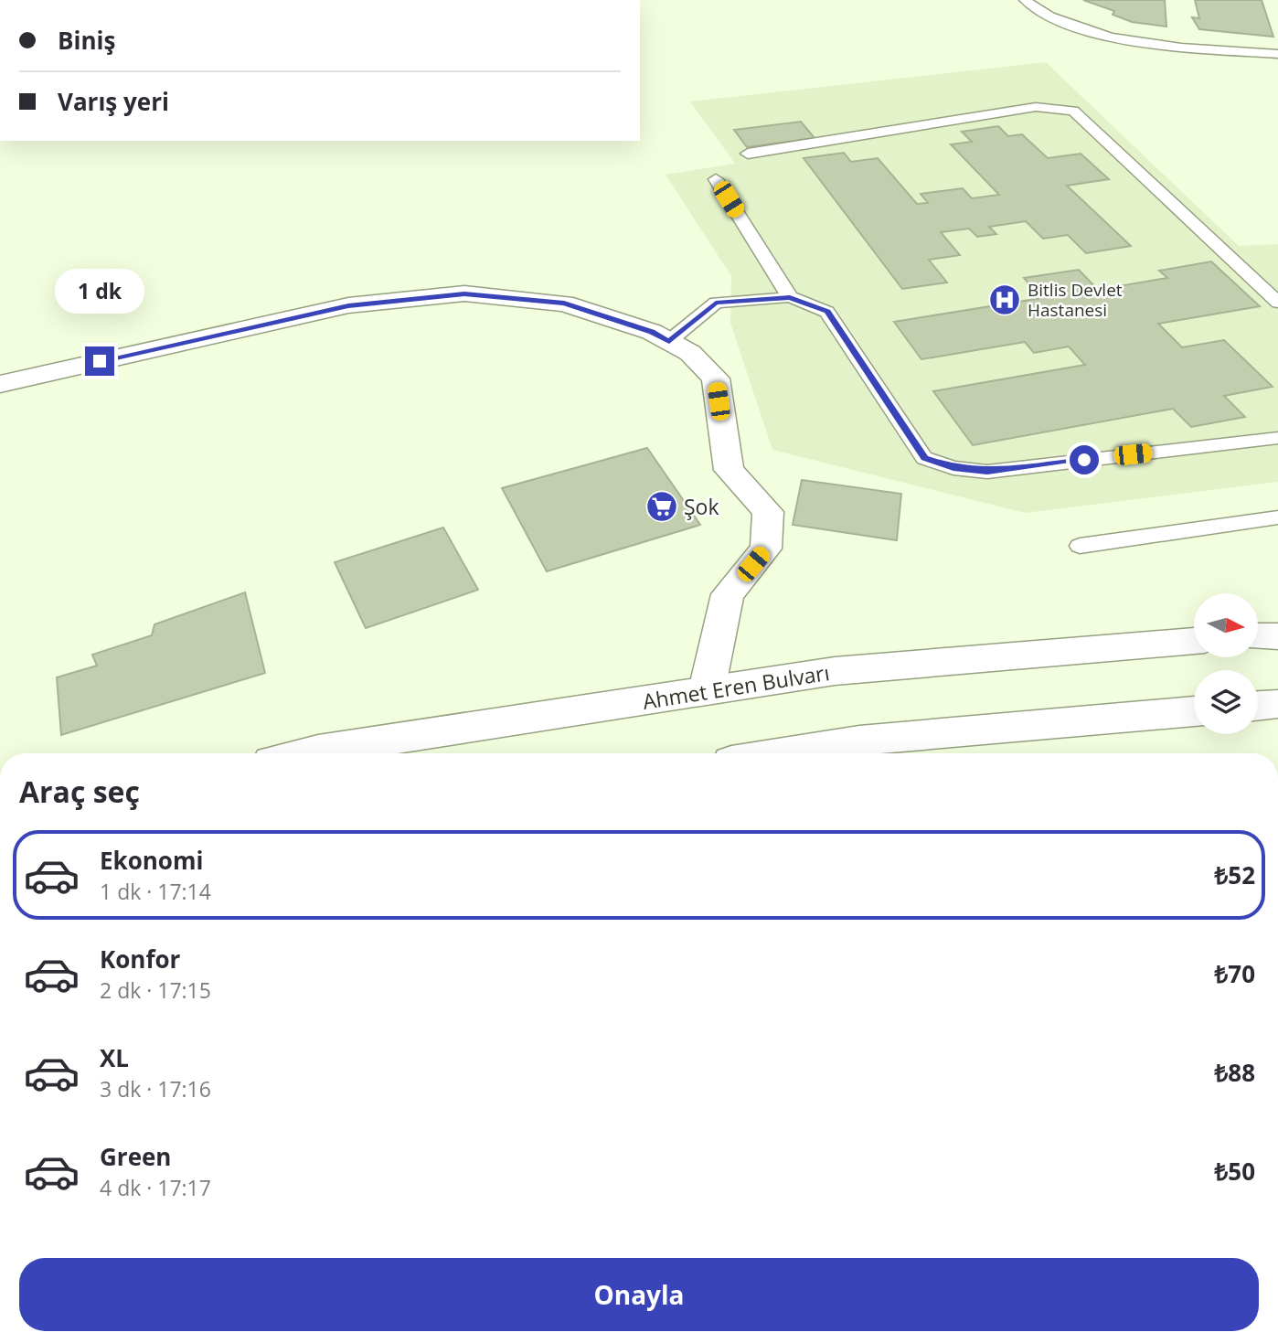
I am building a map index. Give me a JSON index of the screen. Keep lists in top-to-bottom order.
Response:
{
  "streets": {
    "street": ["Ahmet Eren Bulvarı"]
  },
  "places": {
    "hospital": ["Bitlis Devlet Hastanesi"],
    "supermarket": ["Şok"]
  },
  "north": "right",
  "page": {
    "banner": ["Biniş", "Varış yeri"],
    "bubble": "1 dk",
    "heading": "Araç seç",
    "list": [
      {
        "name": "Ekonomi",
        "note": "1 dk · 17:14",
        "value": "₺52"
      },
      {
        "name": "Konfor",
        "note": "2 dk · 17:15",
        "value": "₺70"
      },
      {
        "name": "XL",
        "note": "3 dk · 17:16",
        "value": "₺88"
      },
      {
        "name": "Green",
        "note": "4 dk · 17:17",
        "value": "₺50"
      }
    ],
    "buttons": "Onayla"
  }
}
